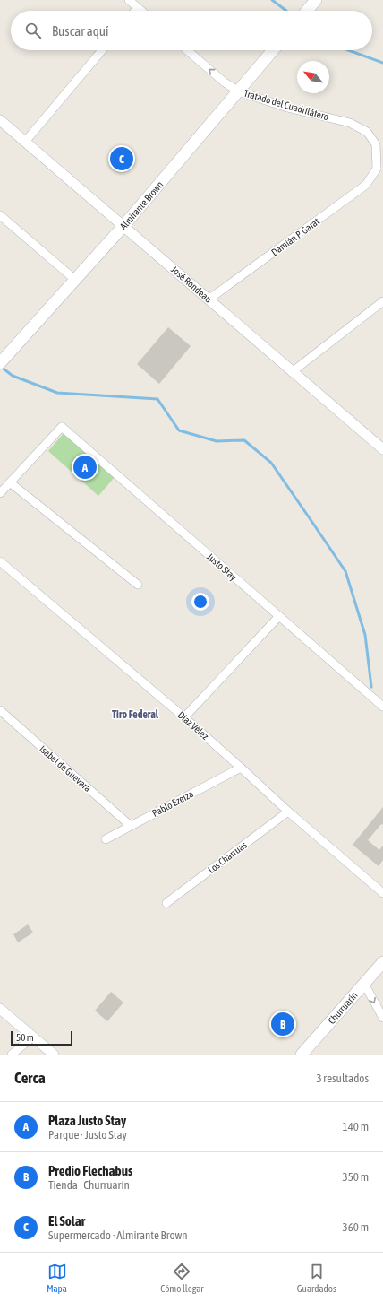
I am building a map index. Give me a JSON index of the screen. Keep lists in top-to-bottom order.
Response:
{
  "streets": {
    "main road": ["Almirante Brown", "Churruarín"],
    "street": [
      "Tratado del Cuadrilátero",
      "Damián P. Garat",
      "José Rondeau",
      "Justo Stay",
      "Díaz Vélez",
      "Isabel de Guevara",
      "Pablo Ezeiza",
      "Los Charruas"
    ]
  },
  "crossings": [
    ["Tratado del Cuadrilátero", "Almirante Brown"],
    ["Tratado del Cuadrilátero", "Damián P. Garat"],
    ["Almirante Brown", "José Rondeau"],
    ["Damián P. Garat", "José Rondeau"],
    ["Díaz Vélez", "Pablo Ezeiza"],
    ["Díaz Vélez", "Los Charruas"],
    ["Isabel de Guevara", "Pablo Ezeiza"]
  ],
  "districts": ["Tiro Federal"],
  "scale_bar": "50 m",
  "north": "top left",
  "page": {
    "search": "Buscar aquí",
    "pins": ["C", "A", "B"],
    "scale": "50 m",
    "heading": ["Cerca", "3 resultados"],
    "list": [
      {
        "mark": "A",
        "name": "Plaza Justo Stay",
        "note": "Parque · Justo Stay",
        "value": "140 m"
      },
      {
        "mark": "B",
        "name": "Predio Flechabus",
        "note": "Tienda · Churruarín",
        "value": "350 m"
      },
      {
        "mark": "C",
        "name": "El Solar",
        "note": "Supermercado · Almirante Brown",
        "value": "360 m"
      }
    ],
    "nav": ["Mapa", "Cómo llegar", "Guardados"]
  }
}
